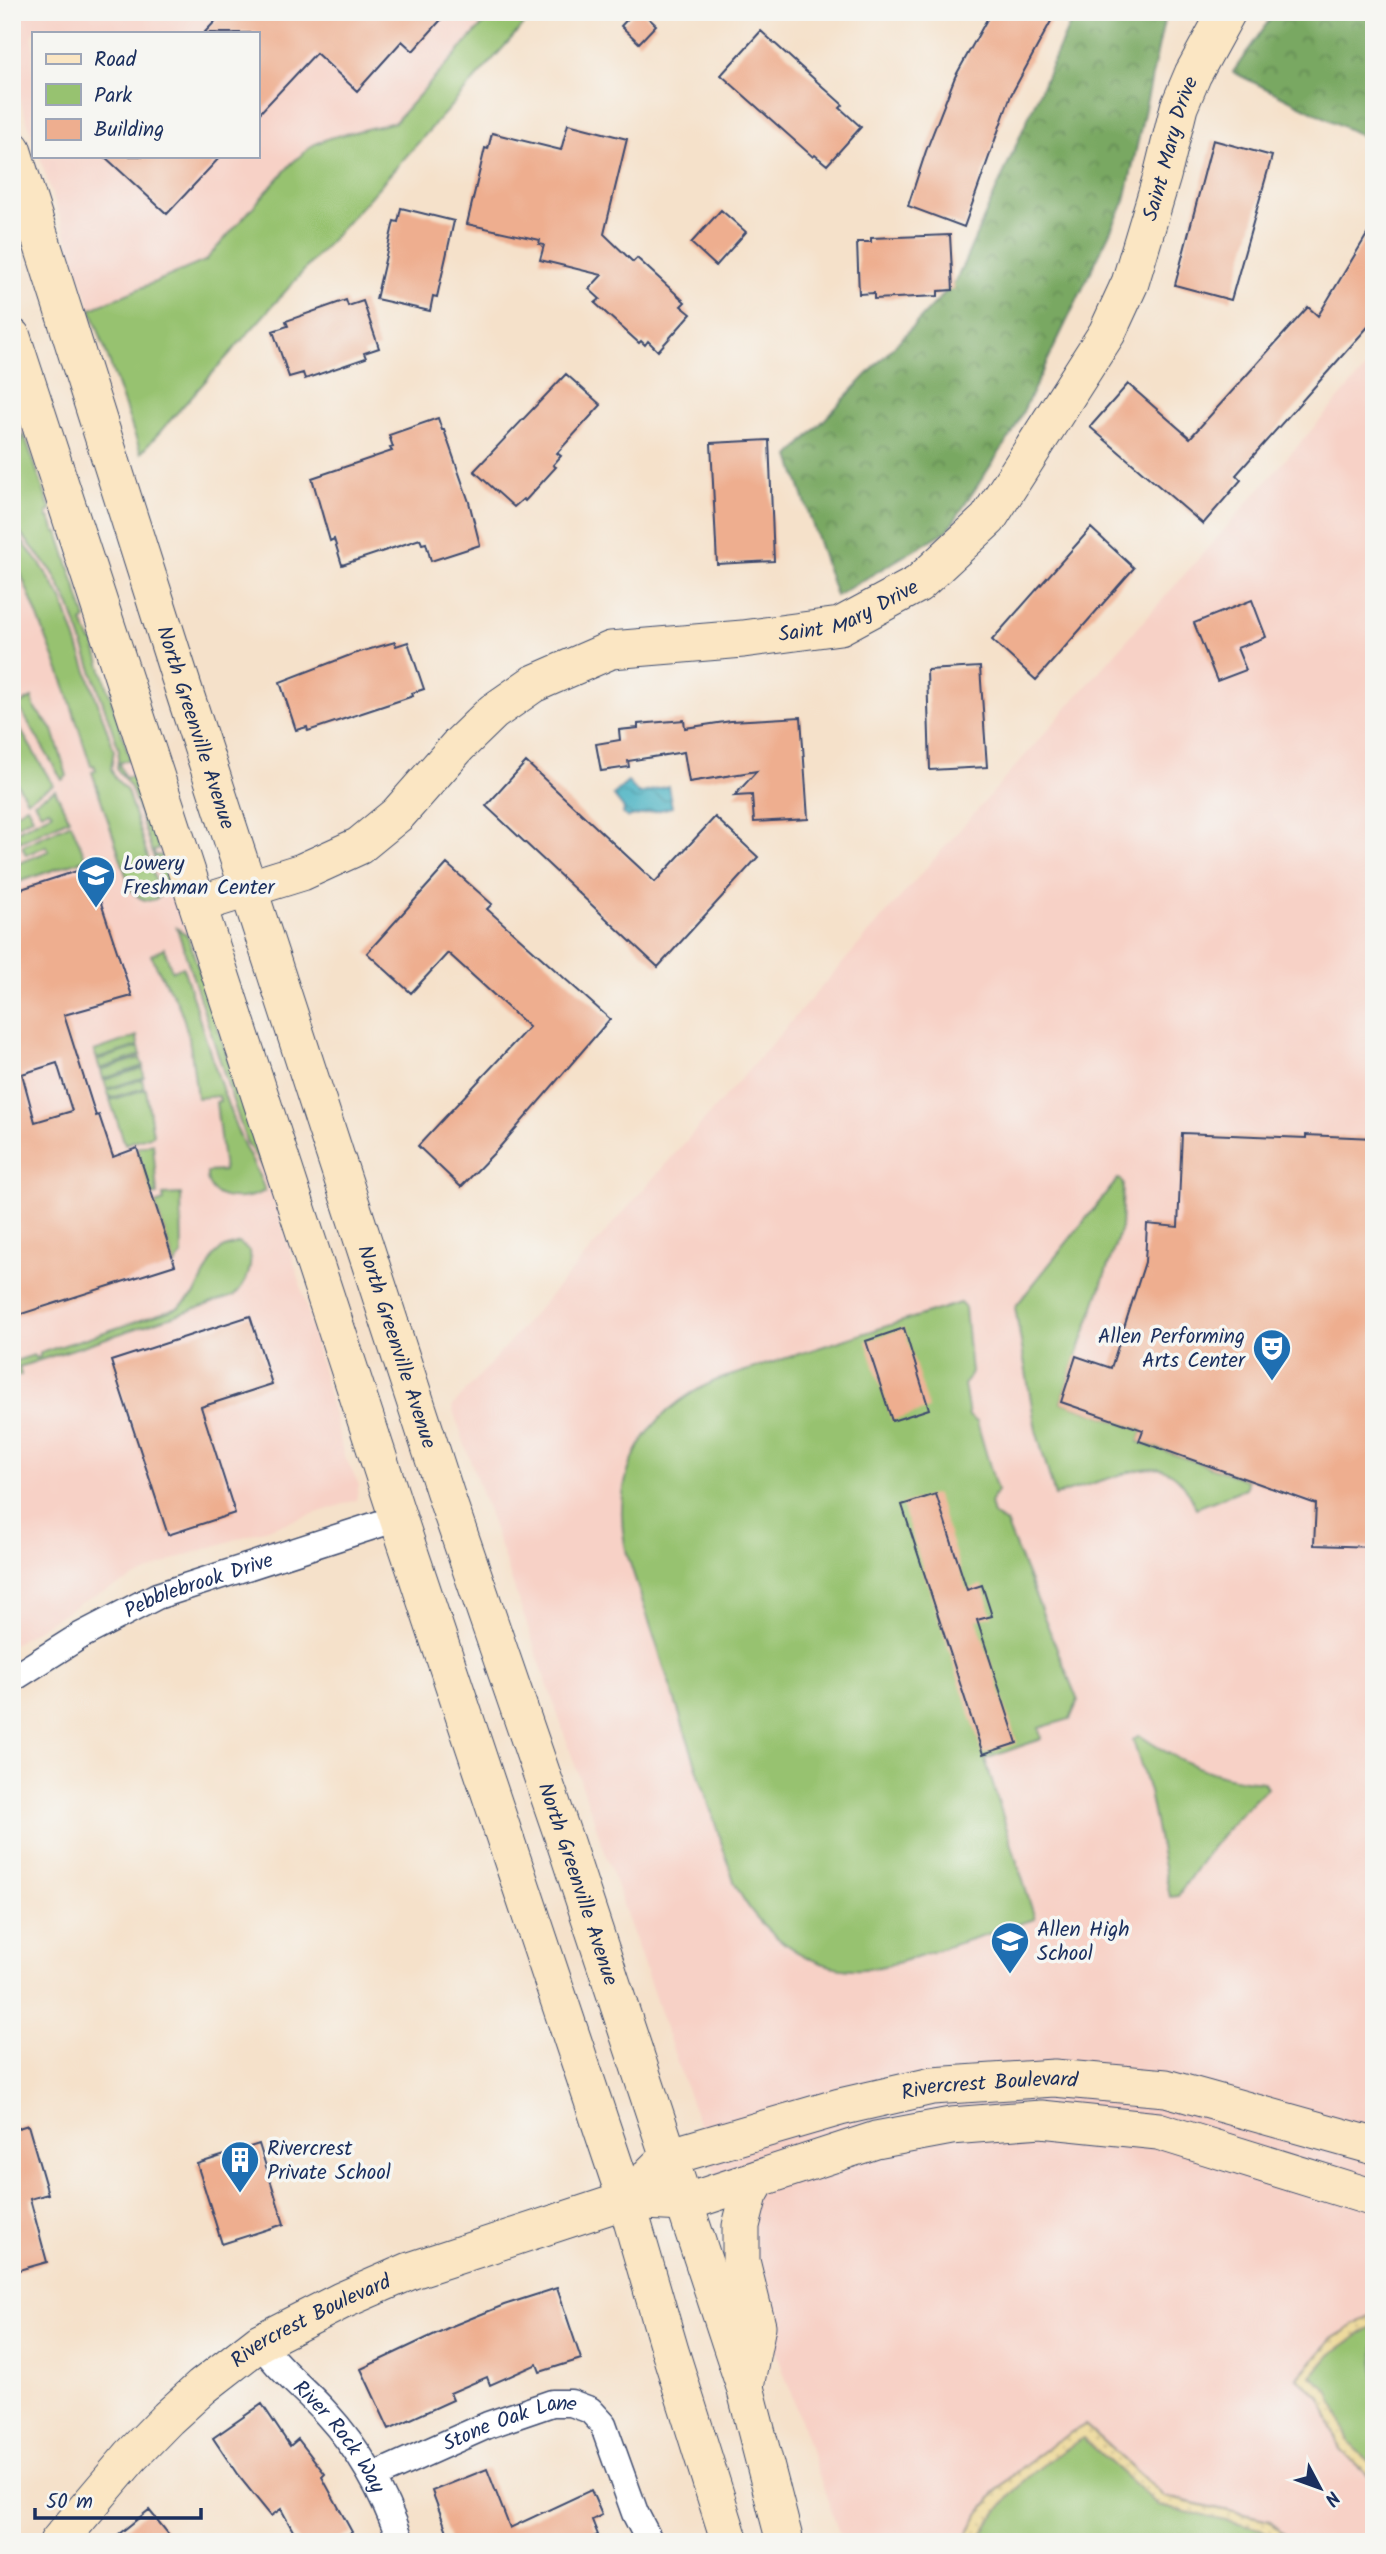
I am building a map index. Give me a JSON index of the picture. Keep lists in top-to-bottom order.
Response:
{
  "streets": {
    "main road": ["Saint Mary Drive", "North Greenville Avenue", "Rivercrest Boulevard"],
    "street": ["Pebblebrook Drive", "Stone Oak Lane", "River Rock Way"]
  },
  "crossings": [
    ["Saint Mary Drive", "North Greenville Avenue"],
    ["North Greenville Avenue", "Rivercrest Boulevard"],
    ["Rivercrest Boulevard", "River Rock Way"],
    ["Stone Oak Lane", "River Rock Way"]
  ],
  "places": {
    "school or university": ["Lowery Freshman Center", "Allen High School"],
    "theatre": ["Allen Performing Arts Center"],
    "building": ["Rivercrest Private School"]
  },
  "legend": ["Road", "Park", "Building"],
  "scale_bar": "50 m",
  "north": "bottom right"
}
